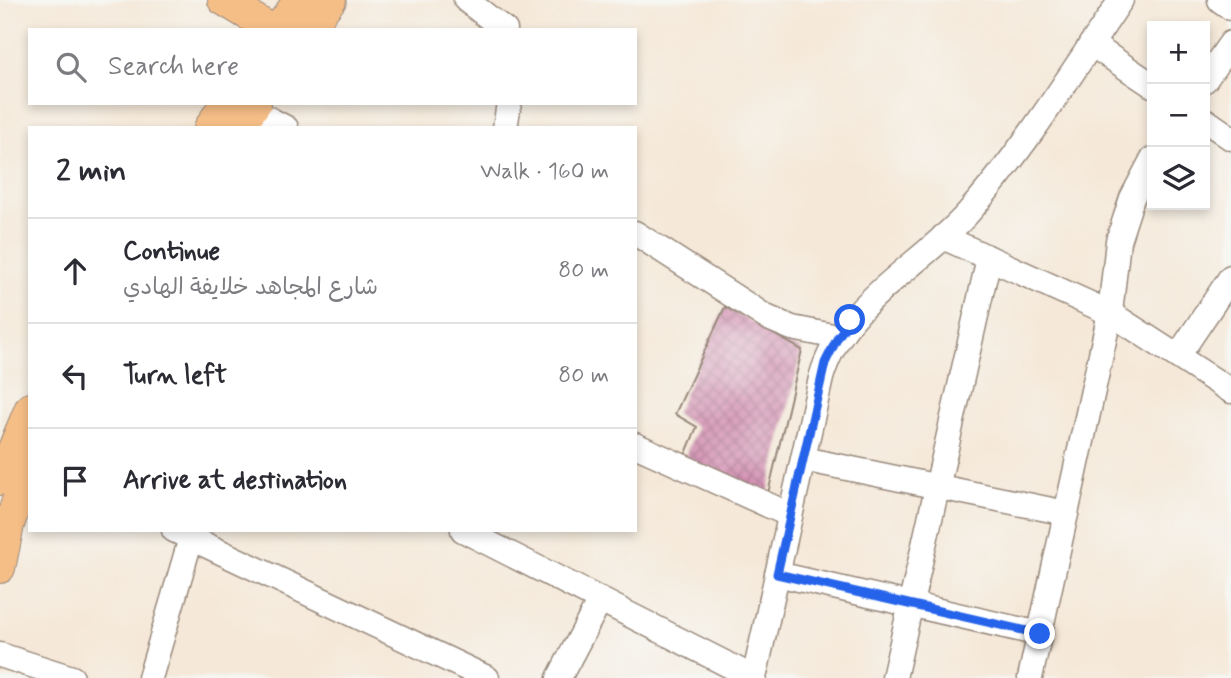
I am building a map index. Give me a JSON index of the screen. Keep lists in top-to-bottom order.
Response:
{
  "page": {
    "map_buttons": ["+", "−"],
    "search": "Search here",
    "heading": ["2 min", "Walk · 160 m"],
    "list": [
      ["Continue", "شارع المجاهد خلايفة الهادي", "80 m"],
      ["Turn left", "80 m"],
      "Arrive at destination"
    ]
  }
}
